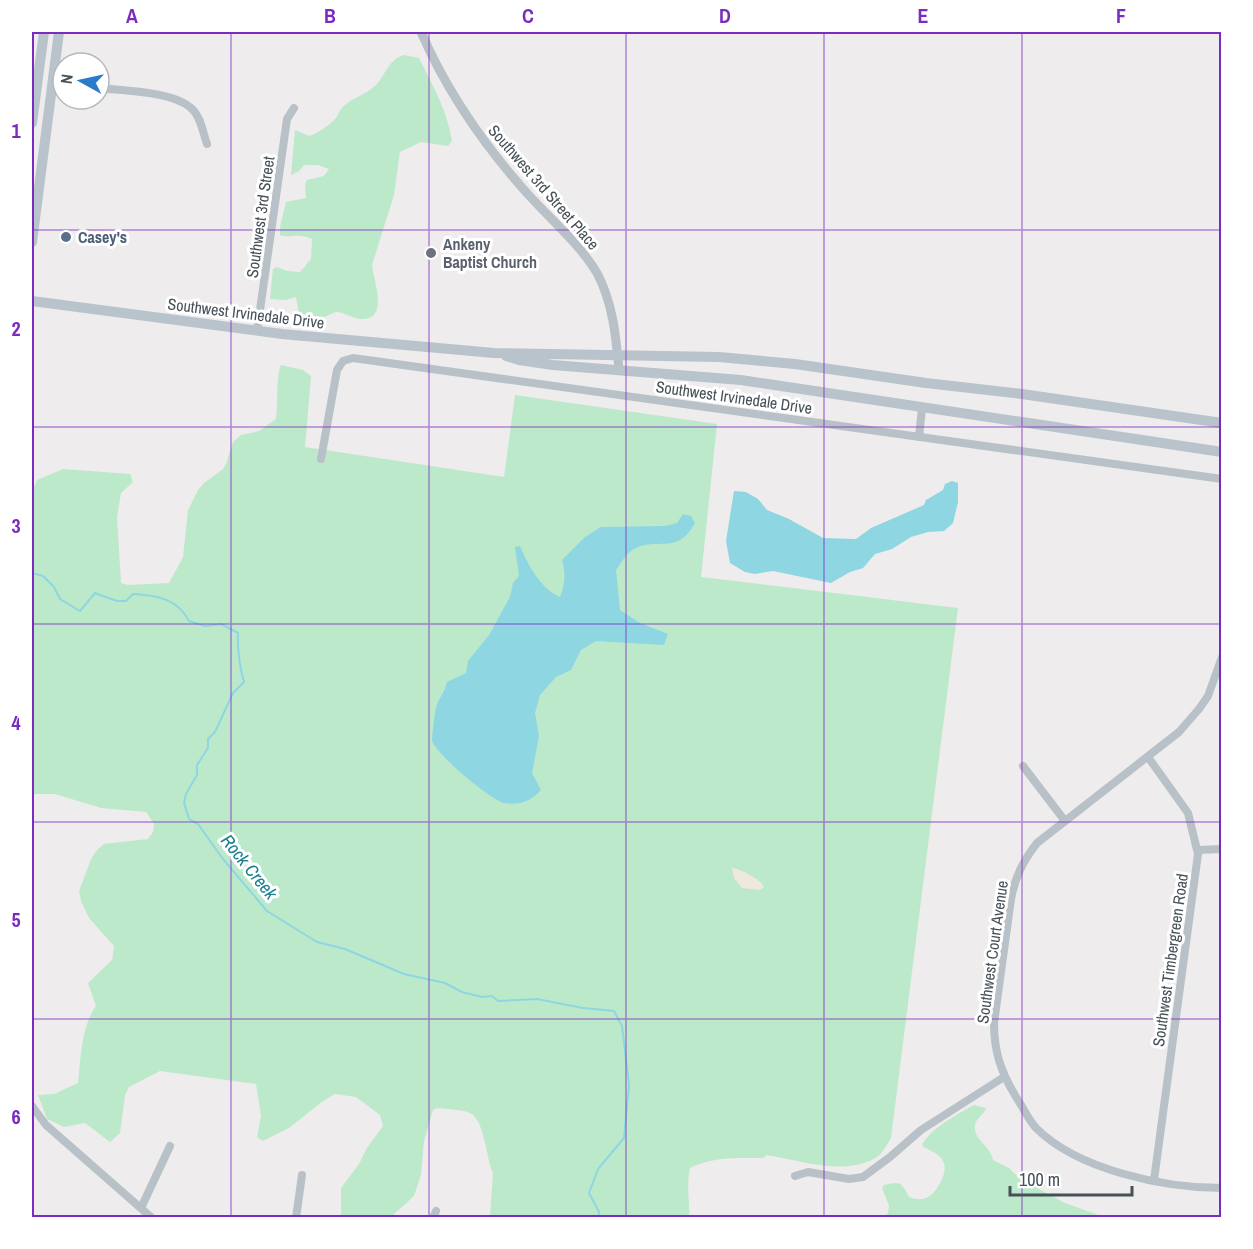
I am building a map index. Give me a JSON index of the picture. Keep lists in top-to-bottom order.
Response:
{
  "streets": {
    "main road": ["Southwest Irvinedale Drive"],
    "street": [
      "Southwest 3rd Street Place",
      "Southwest 3rd Street",
      "Southwest Court Avenue",
      "Southwest Timbergreen Road"
    ]
  },
  "crossings": [
    ["Southwest 3rd Street Place", "Southwest Irvinedale Drive"],
    ["Southwest 3rd Street", "Southwest Irvinedale Drive"],
    ["Southwest Court Avenue", "Southwest Timbergreen Road"]
  ],
  "water": ["Rock Creek"],
  "places": ["Casey's", "Ankeny Baptist Church"],
  "scale_bar": "100 m",
  "north": "left",
  "grid": {
    "columns": [
      "A",
      "B",
      "C",
      "D",
      "E",
      "F"
    ],
    "rows": [
      "1",
      "2",
      "3",
      "4",
      "5",
      "6"
    ]
  }
}
